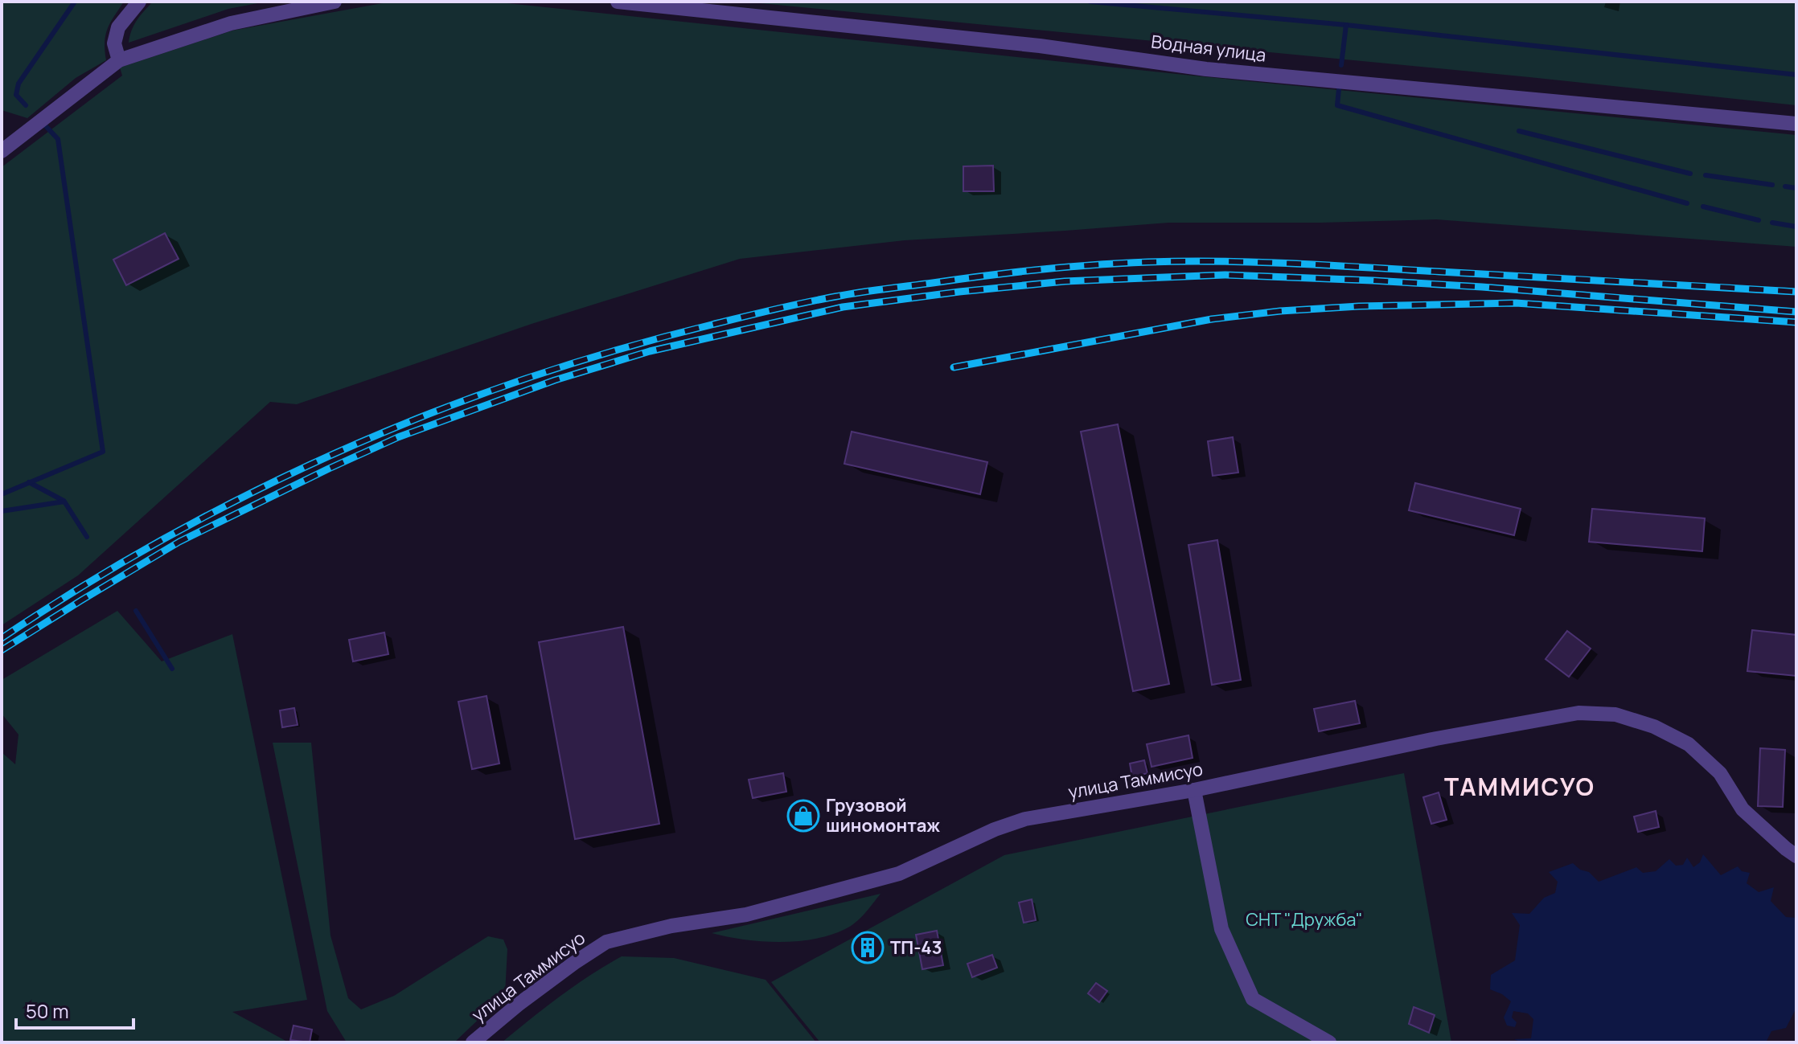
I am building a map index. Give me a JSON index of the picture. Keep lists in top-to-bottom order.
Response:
{
  "streets": {
    "street": ["Водная улица", "улица Таммисуо"]
  },
  "districts": ["ТАММИСУО"],
  "parks": ["СНТ \"Дружба\""],
  "places": {
    "shop": ["Грузовой шиномонтаж"],
    "building": ["ТП-43"]
  },
  "scale_bar": "50 m"
}
